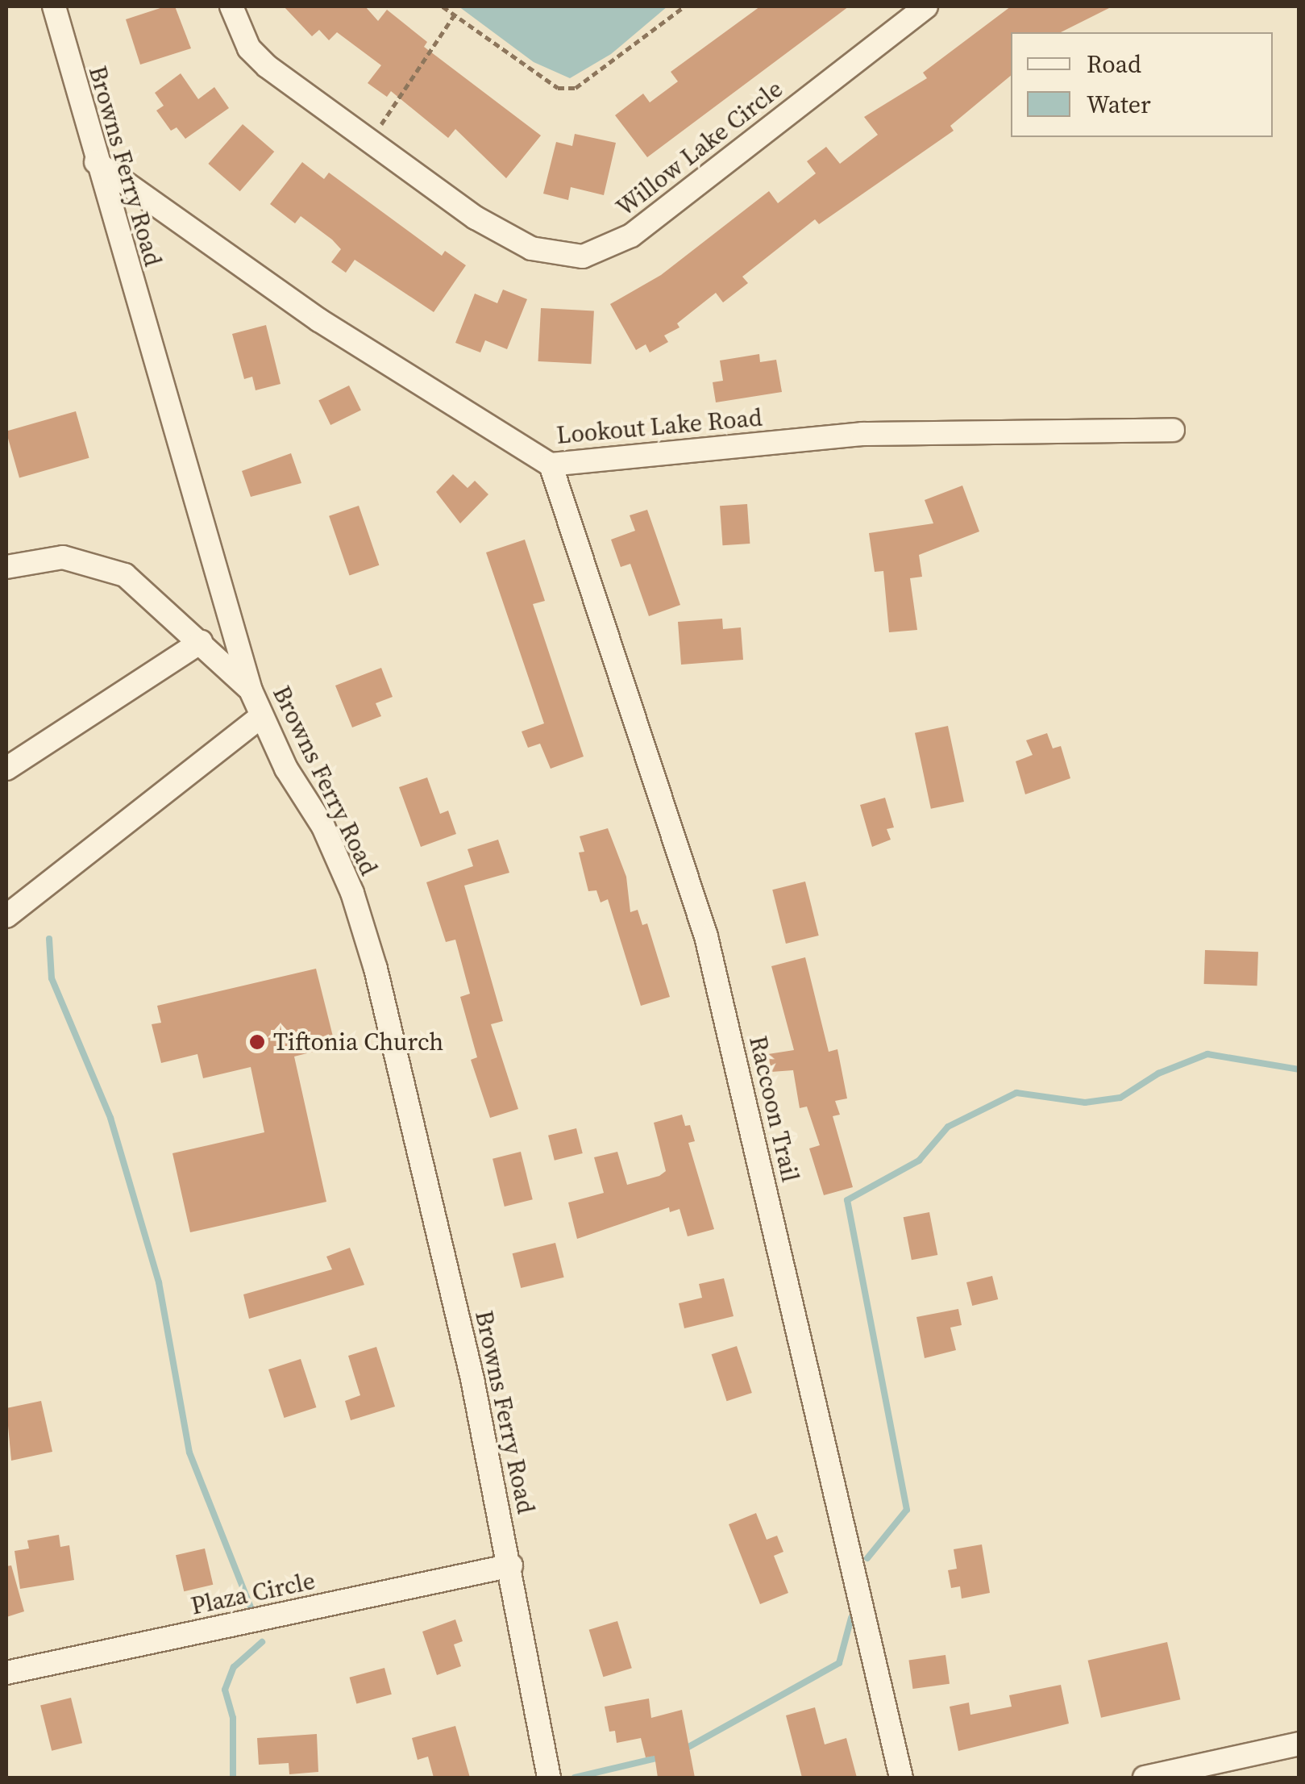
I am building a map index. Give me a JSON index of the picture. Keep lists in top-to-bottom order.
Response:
{
  "streets": {
    "street": [
      "Willow Lake Circle",
      "Browns Ferry Road",
      "Lookout Lake Road",
      "Raccoon Trail",
      "Plaza Circle"
    ]
  },
  "crossings": [
    ["Browns Ferry Road", "Lookout Lake Road"],
    ["Browns Ferry Road", "Plaza Circle"],
    ["Lookout Lake Road", "Raccoon Trail"]
  ],
  "places": ["Tiftonia Church"],
  "legend": ["Road", "Water"]
}
